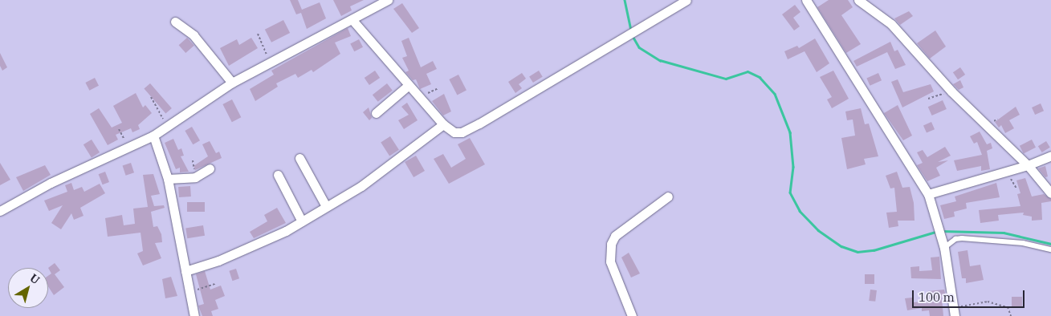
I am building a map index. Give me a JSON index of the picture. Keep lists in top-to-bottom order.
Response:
{
  "scale_bar": "100 m",
  "north": "top right"
}
